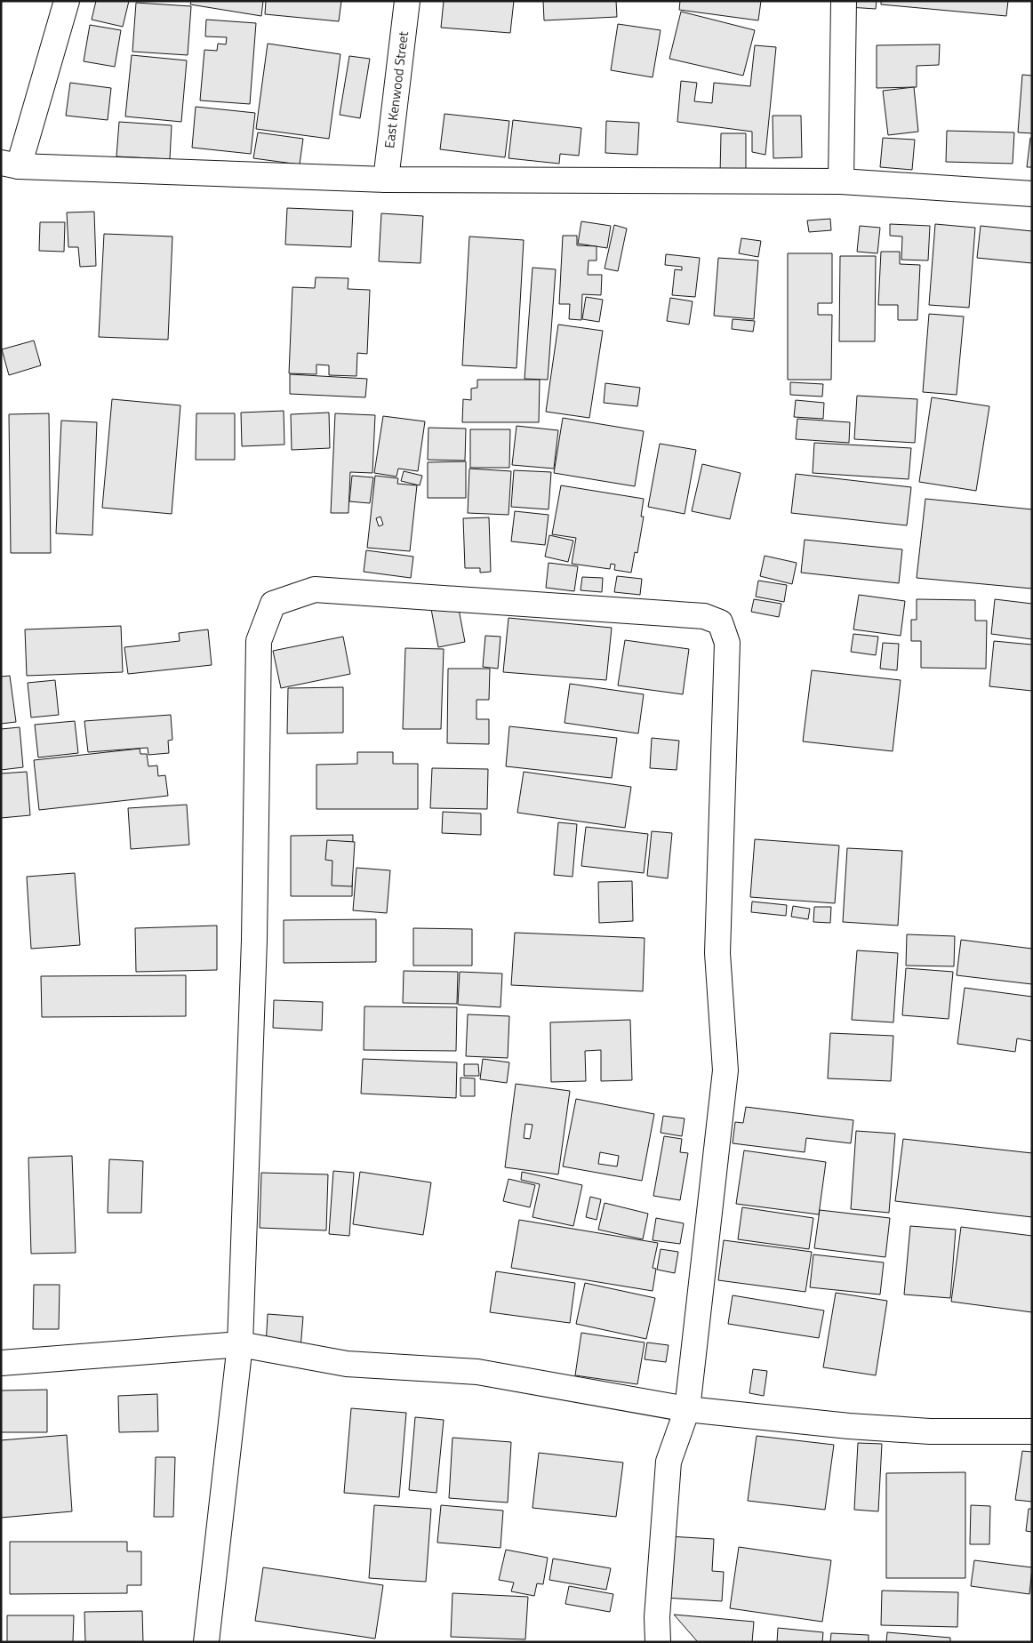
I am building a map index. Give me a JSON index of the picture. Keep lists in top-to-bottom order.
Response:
{
  "streets": {
    "street": ["East Kenwood Street"]
  }
}
